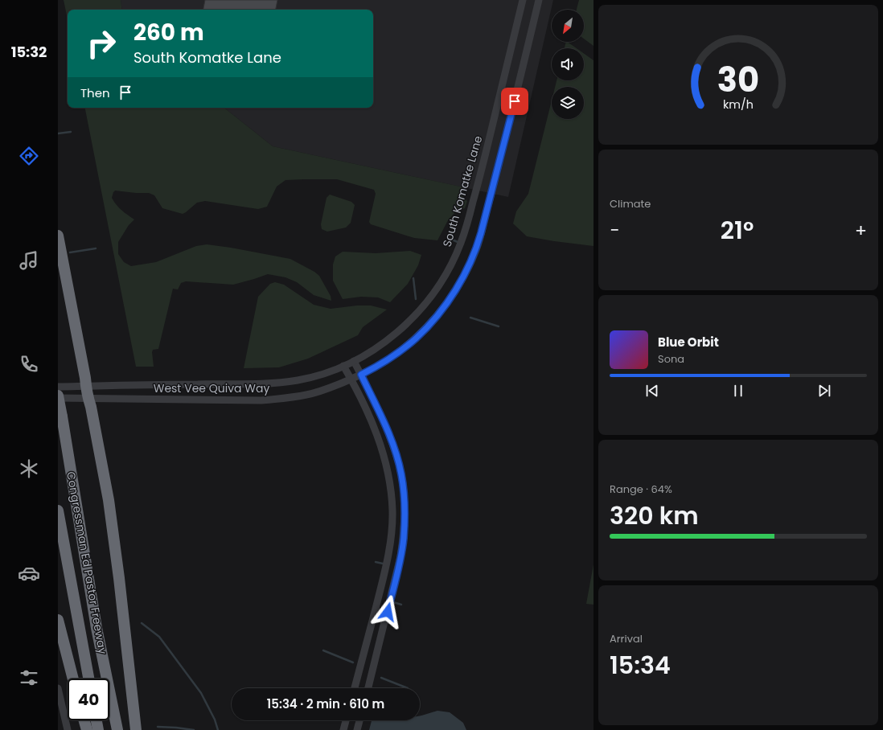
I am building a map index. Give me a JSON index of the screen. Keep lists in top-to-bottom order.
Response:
{
  "streets": {
    "highway": ["Congressman Ed Pastor Freeway"],
    "street": ["South Komatke Lane", "West Vee Quiva Way"]
  },
  "crossings": [
    ["South Komatke Lane", "West Vee Quiva Way"]
  ],
  "north": "bottom left",
  "page": {
    "tabs": "15:32",
    "turn": ["260 m", "South Komatke Lane"],
    "then": "Then",
    "tile": [
      "Climate",
      ["Range · 64%", "320 km"],
      ["Arrival", "15:34"]
    ],
    "heat": ["−", "21°", "+"],
    "song": ["Blue Orbit", "Sona"],
    "limit": "40",
    "trip": "15:34 · 2 min · 610 m",
    "gauge": ["30", "km/h"]
  }
}
